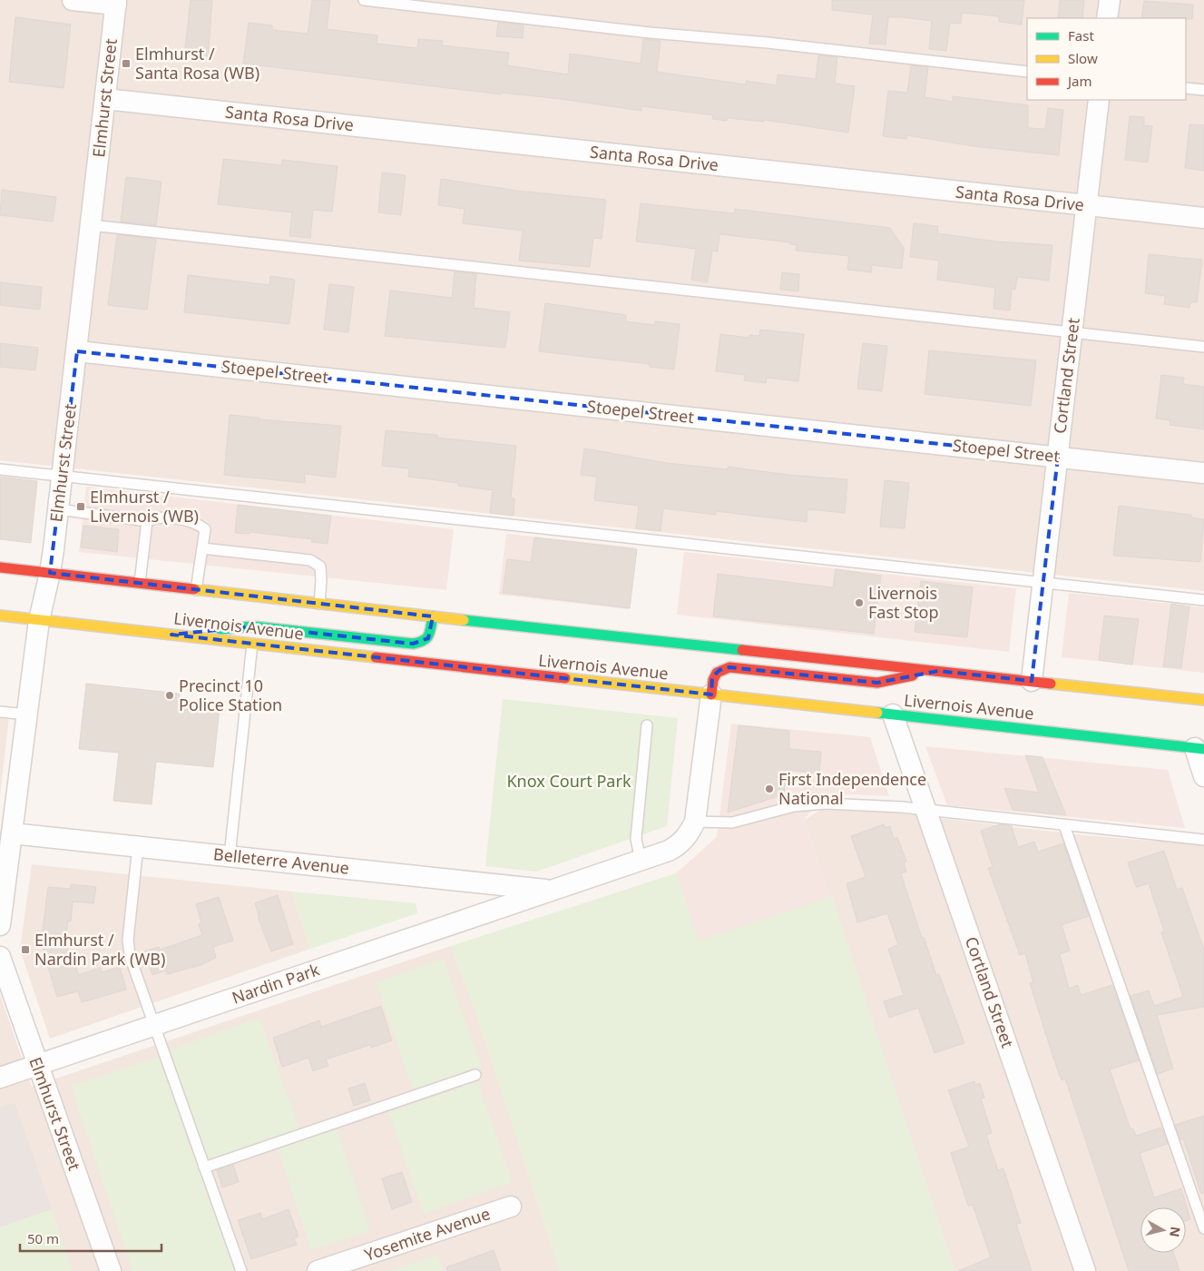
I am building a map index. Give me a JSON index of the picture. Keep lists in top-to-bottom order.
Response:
{
  "streets": {
    "main road": ["Livernois Avenue"],
    "street": [
      "Elmhurst Street",
      "Santa Rosa Drive",
      "Stoepel Street",
      "Cortland Street",
      "Belleterre Avenue",
      "Nardin Park",
      "Yosemite Avenue"
    ]
  },
  "crossings": [
    ["Elmhurst Street", "Santa Rosa Drive"],
    ["Elmhurst Street", "Stoepel Street"],
    ["Elmhurst Street", "Livernois Avenue"],
    ["Elmhurst Street", "Belleterre Avenue"],
    ["Elmhurst Street", "Nardin Park"],
    ["Santa Rosa Drive", "Cortland Street"],
    ["Stoepel Street", "Cortland Street"],
    ["Cortland Street", "Livernois Avenue"],
    ["Belleterre Avenue", "Nardin Park"]
  ],
  "parks": ["Knox Court Park"],
  "places": {
    "transit": ["Elmhurst / Santa Rosa (WB)", "Elmhurst / Livernois (WB)", "Elmhurst / Nardin Park (WB)"],
    "other": ["Livernois Fast Stop", "Precinct 10 Police Station", "First Independence National"]
  },
  "legend": ["Fast", "Slow", "Jam"],
  "scale_bar": "50 m",
  "north": "right"
}
